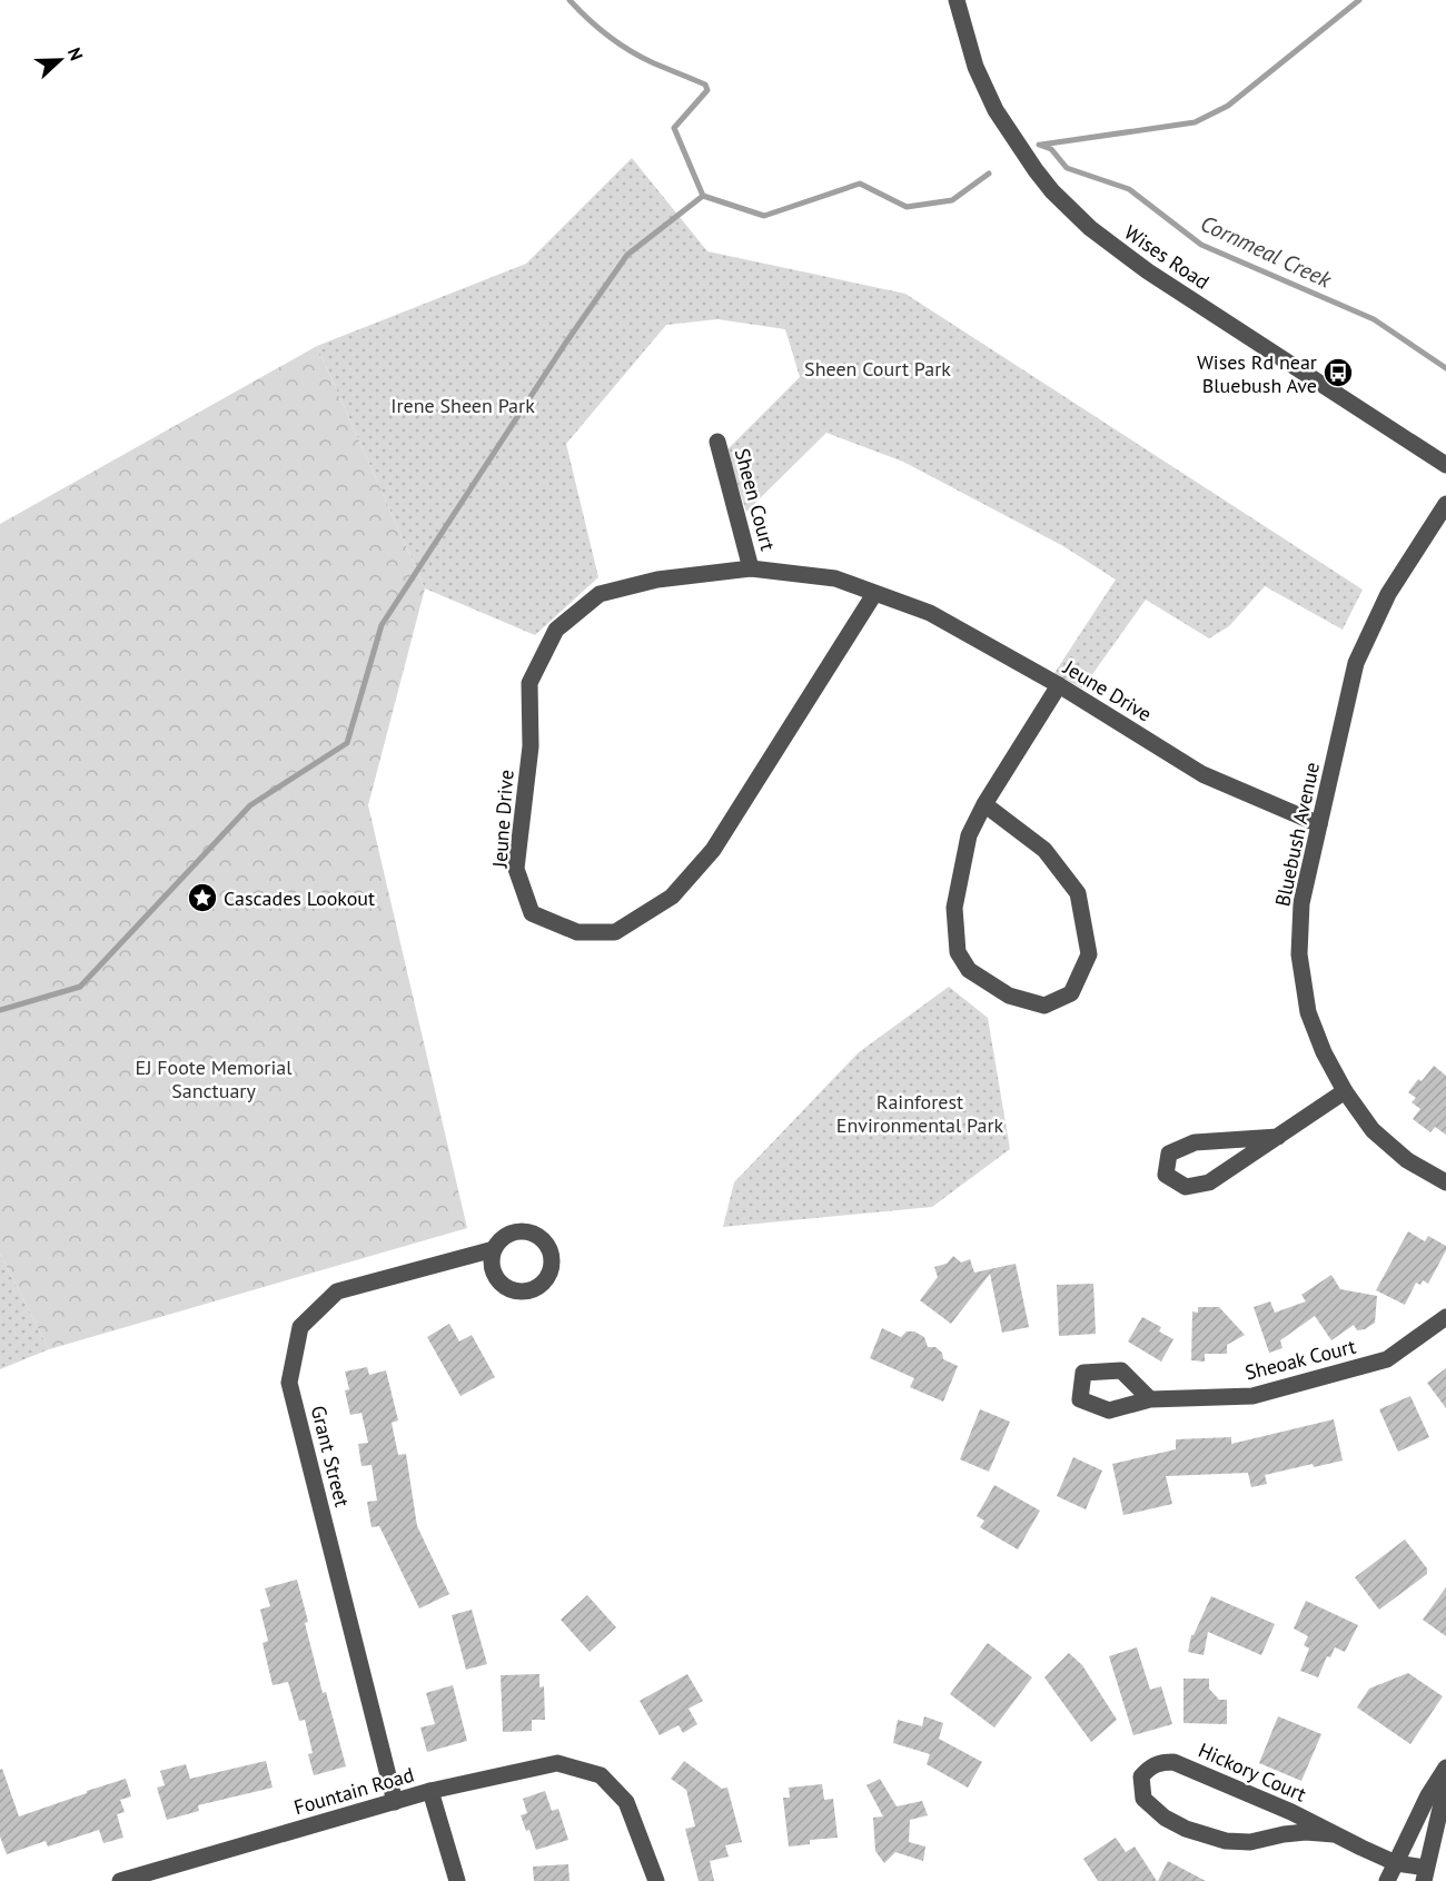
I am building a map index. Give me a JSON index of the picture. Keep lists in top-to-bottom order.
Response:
{
  "streets": {
    "street": [
      "Wises Road",
      "Sheen Court",
      "Jeune Drive",
      "Bluebush Avenue",
      "Sheoak Court",
      "Grant Street",
      "Hickory Court",
      "Fountain Road"
    ]
  },
  "crossings": [
    ["Sheen Court", "Jeune Drive"],
    ["Jeune Drive", "Bluebush Avenue"],
    ["Grant Street", "Fountain Road"]
  ],
  "water": ["Cornmeal Creek"],
  "parks": [
    "Sheen Court Park",
    "Irene Sheen Park",
    "EJ Foote Memorial Sanctuary",
    "Rainforest Environmental Park"
  ],
  "places": {
    "bus stop": ["Wises Rd near Bluebush Ave"],
    "place": ["Cascades Lookout"]
  },
  "north": "right"
}
